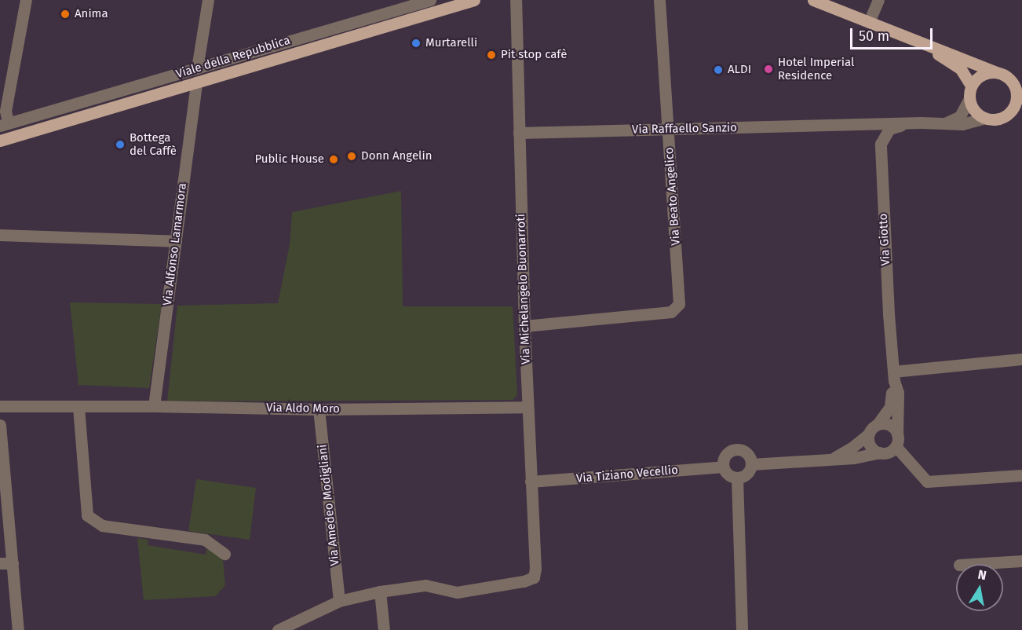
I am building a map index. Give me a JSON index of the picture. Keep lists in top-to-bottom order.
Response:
{
  "streets": {
    "main road": ["Viale della Repubblica"],
    "street": [
      "Via Raffaello Sanzio",
      "Via Beato Angelico",
      "Via Giotto",
      "Via Alfonso Lamarmora",
      "Via Michelangelo Buonarroti",
      "Via Aldo Moro",
      "Via Tiziano Vecellio",
      "Via Amedeo Modigliani"
    ]
  },
  "crossings": [
    ["Viale della Repubblica", "Via Alfonso Lamarmora"],
    ["Via Raffaello Sanzio", "Via Beato Angelico"],
    ["Via Raffaello Sanzio", "Via Giotto"],
    ["Via Raffaello Sanzio", "Via Michelangelo Buonarroti"],
    ["Via Beato Angelico", "Via Michelangelo Buonarroti"],
    ["Via Alfonso Lamarmora", "Via Aldo Moro"],
    ["Via Michelangelo Buonarroti", "Via Aldo Moro"],
    ["Via Michelangelo Buonarroti", "Via Tiziano Vecellio"],
    ["Via Aldo Moro", "Via Amedeo Modigliani"]
  ],
  "places": [
    "Anima",
    "Murtarelli",
    "Pit stop cafè",
    "Hotel Imperial Residence",
    "ALDI",
    "Bottega del Caffè",
    "Donn Angelin",
    "Public House"
  ],
  "scale_bar": "50 m",
  "north": "top"
}
